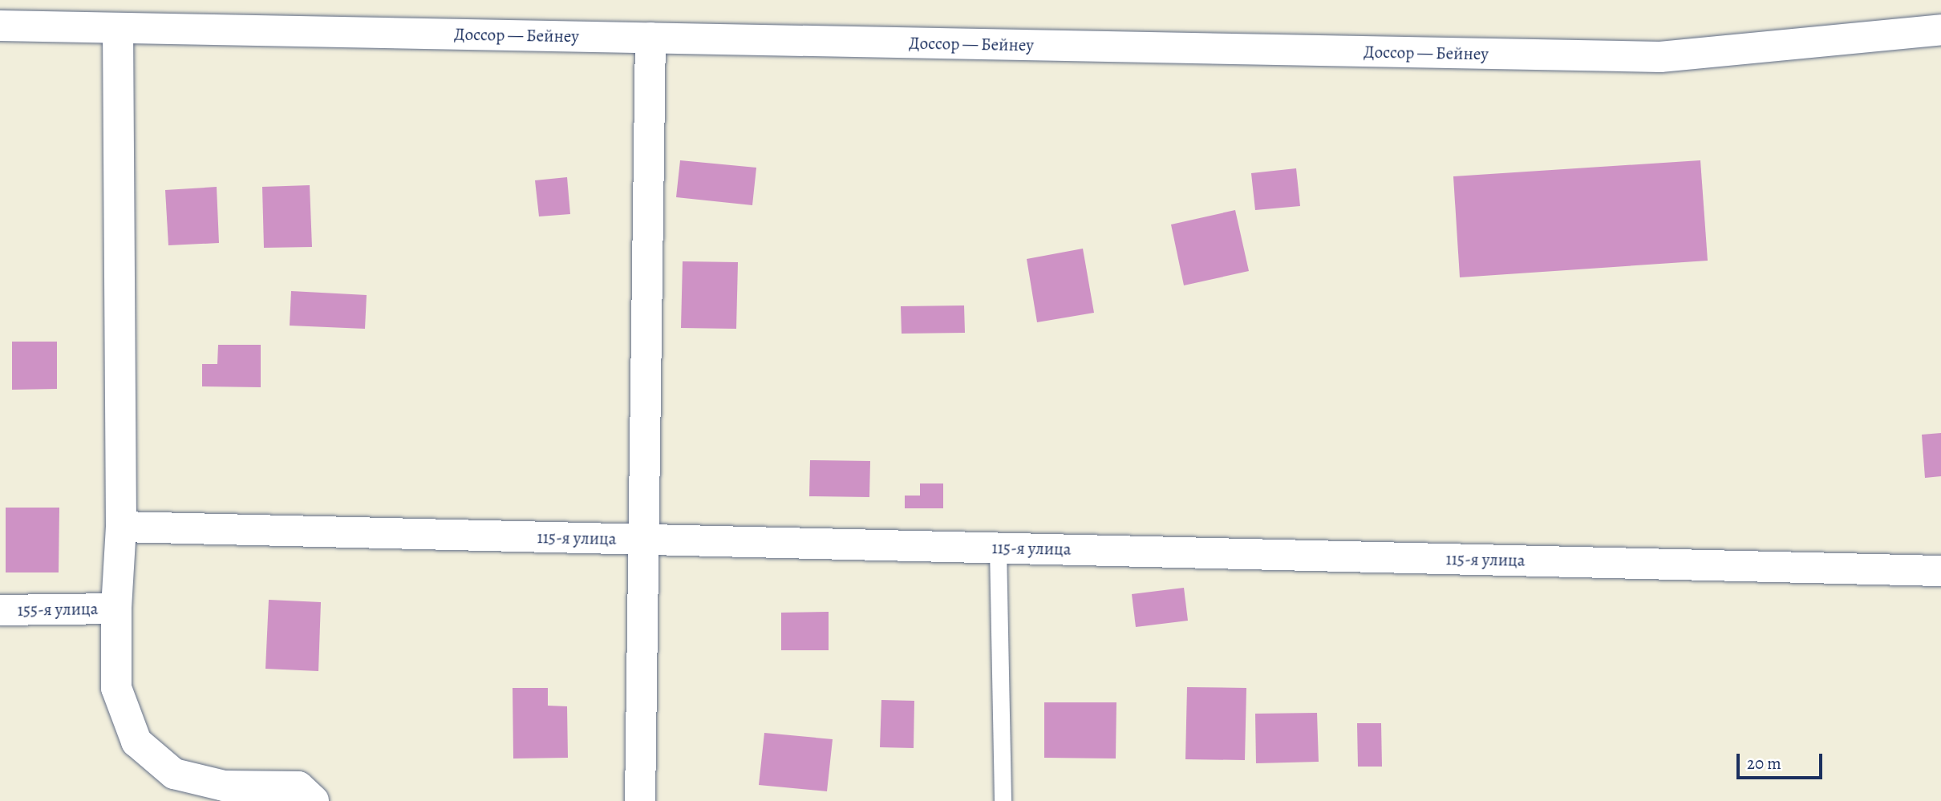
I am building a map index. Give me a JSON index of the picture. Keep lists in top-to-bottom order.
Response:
{
  "streets": {
    "main road": ["Доссор — Бейнеу", "115-я улица", "155-я улица"]
  },
  "scale_bar": "20 m"
}
